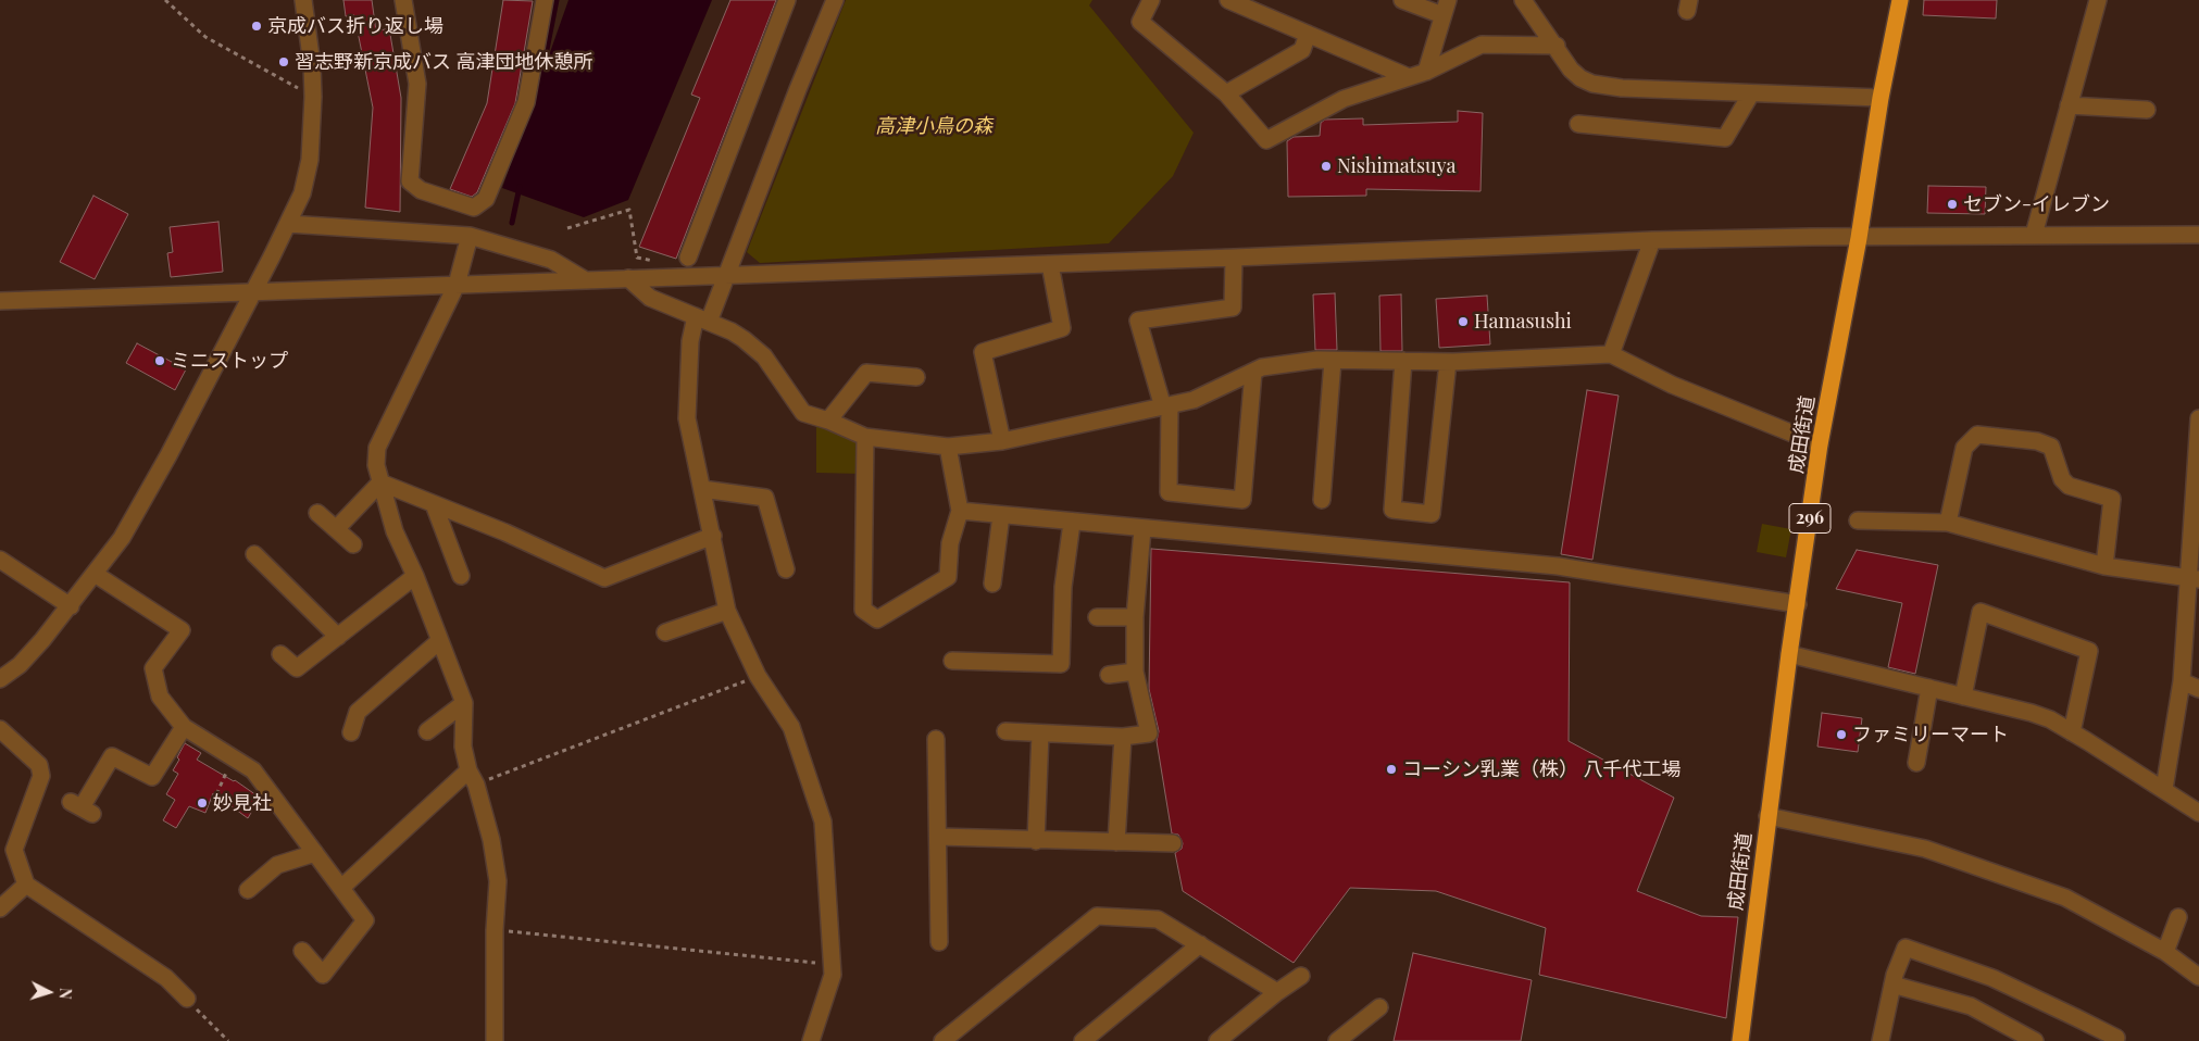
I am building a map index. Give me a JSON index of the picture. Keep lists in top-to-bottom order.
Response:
{
  "streets": {
    "highway": ["成田街道", "296"]
  },
  "parks": ["高津小鳥の森"],
  "places": [
    "京成バス折り返し場",
    "習志野新京成バス 高津団地休憩所",
    "Nishimatsuya",
    "セブン-イレブン",
    "Hamasushi",
    "ミニストップ",
    "ファミリーマート",
    "コーシン乳業（株） 八千代工場",
    "妙見社"
  ],
  "north": "right"
}
